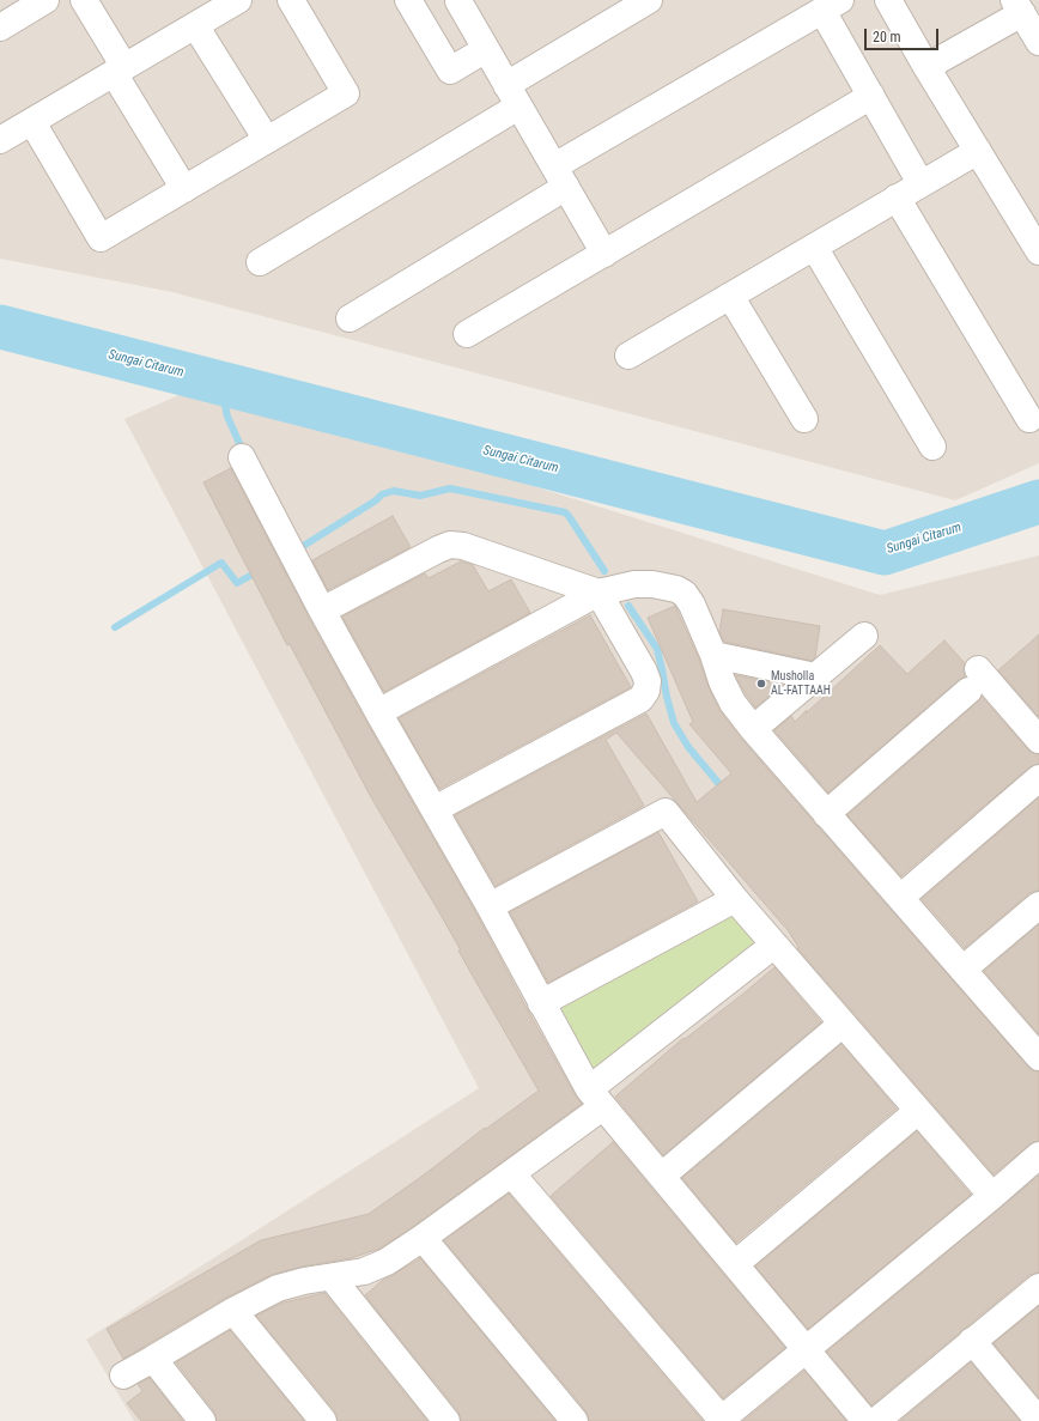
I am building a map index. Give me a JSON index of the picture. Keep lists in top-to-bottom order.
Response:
{
  "water": ["Sungai Citarum"],
  "places": ["Musholla AL-FATTAAH"],
  "scale_bar": "20 m"
}
